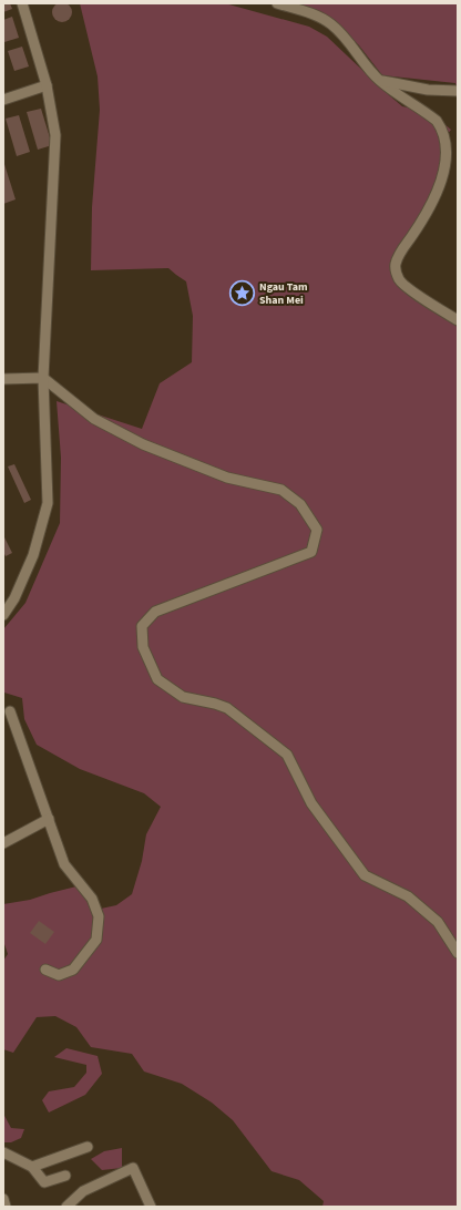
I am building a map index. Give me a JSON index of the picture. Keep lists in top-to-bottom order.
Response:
{
  "places": {
    "place": ["Ngau Tam Shan Mei"]
  }
}
